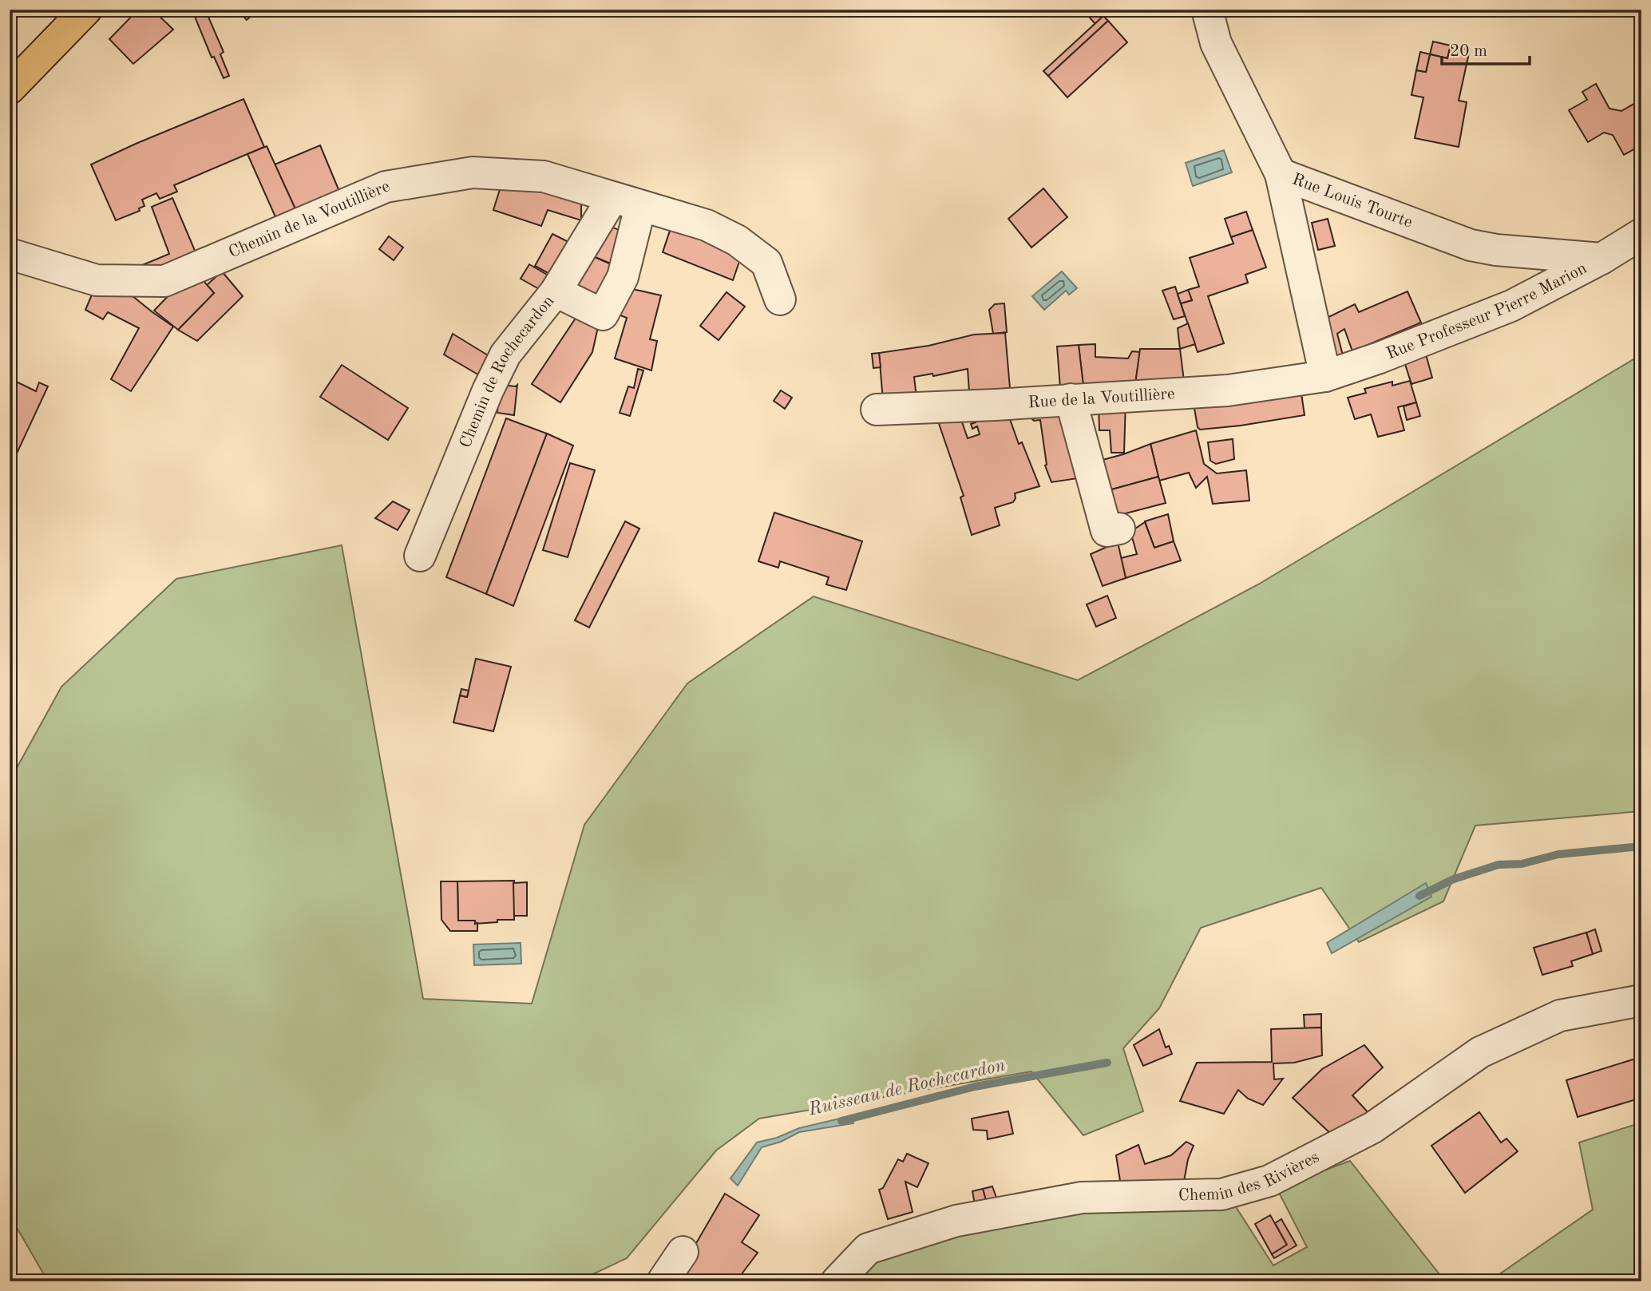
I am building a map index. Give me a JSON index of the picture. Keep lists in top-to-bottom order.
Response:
{
  "streets": {
    "street": [
      "Rue Louis Tourte",
      "Chemin de la Voutillière",
      "Rue Professeur Pierre Marion",
      "Chemin de Rochecardon",
      "Rue de la Voutillière",
      "Chemin des Rivières"
    ]
  },
  "crossings": [
    ["Rue Louis Tourte", "Rue Professeur Pierre Marion"],
    ["Chemin de la Voutillière", "Chemin de Rochecardon"],
    ["Rue Professeur Pierre Marion", "Rue de la Voutillière"]
  ],
  "water": ["Ruisseau de Rochecardon"],
  "scale_bar": "20 m"
}
